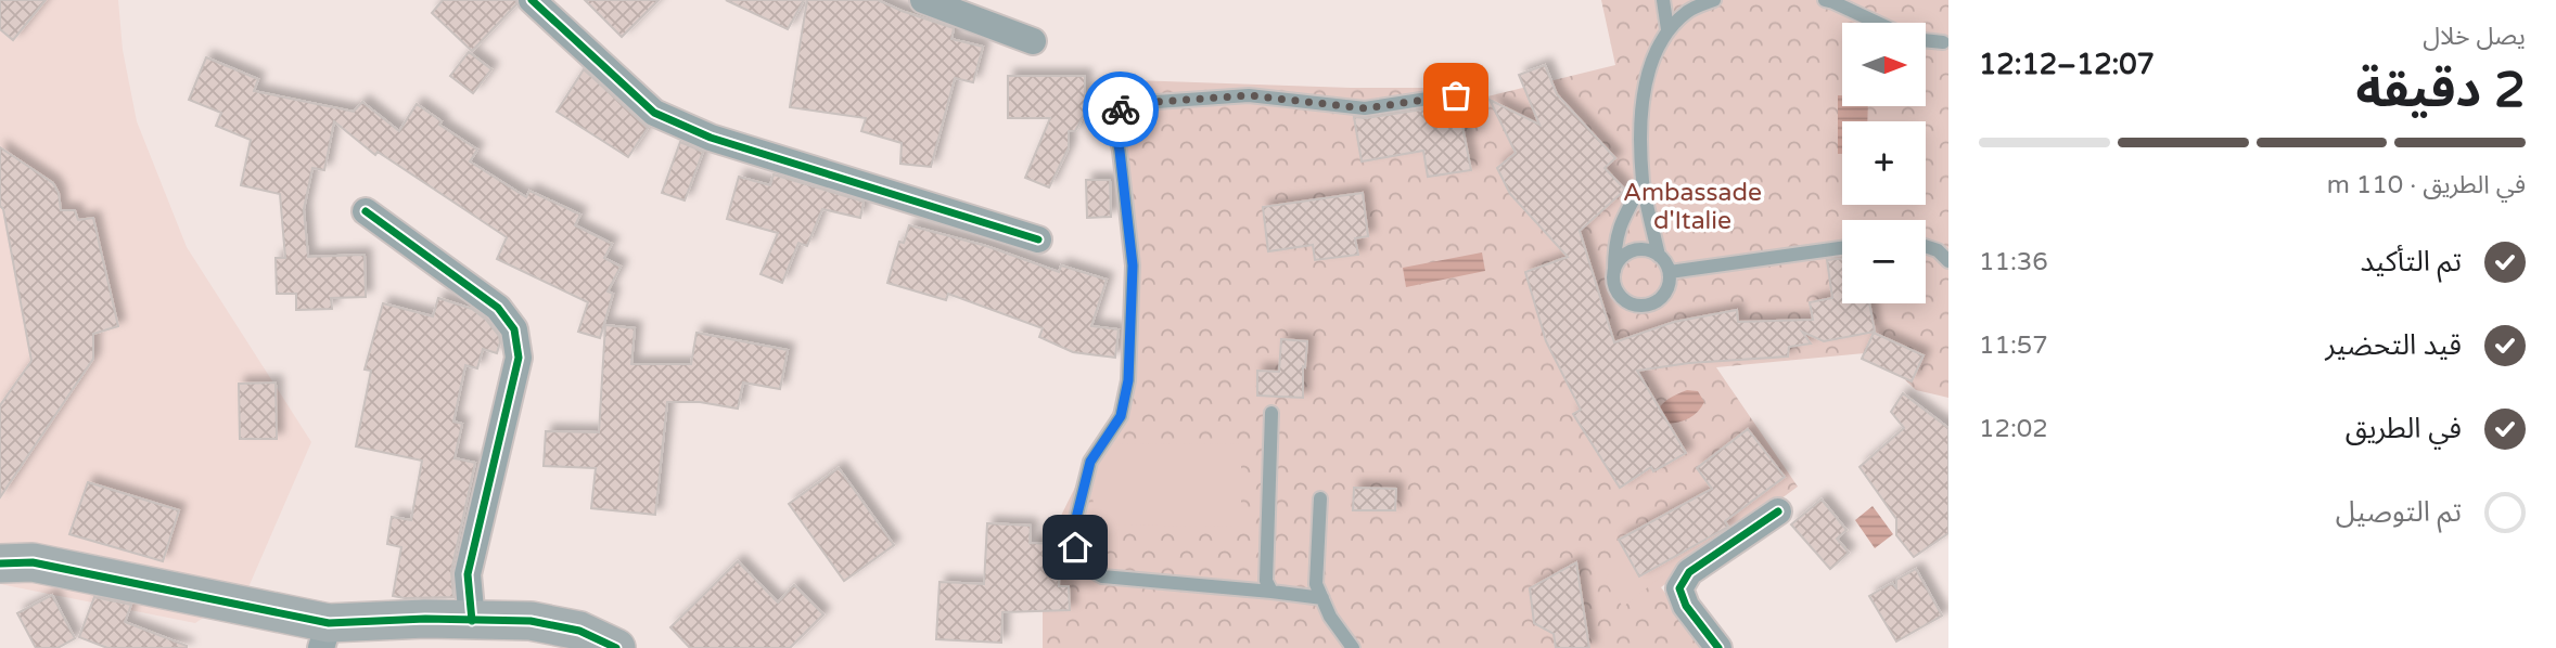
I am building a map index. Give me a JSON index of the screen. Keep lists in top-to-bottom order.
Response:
{
  "parks": ["Ambassade d'Italie"],
  "north": "right",
  "page": {
    "heading": ["2 دقيقة", "يصل خلال", "12:07–12:12"],
    "map_buttons": ["+", "−"],
    "bar": "في الطريق · 110 m",
    "list": [
      ["تم التأكيد", "11:36"],
      ["قيد التحضير", "11:57"],
      ["في الطريق", "12:02"],
      "تم التوصيل"
    ]
  }
}
